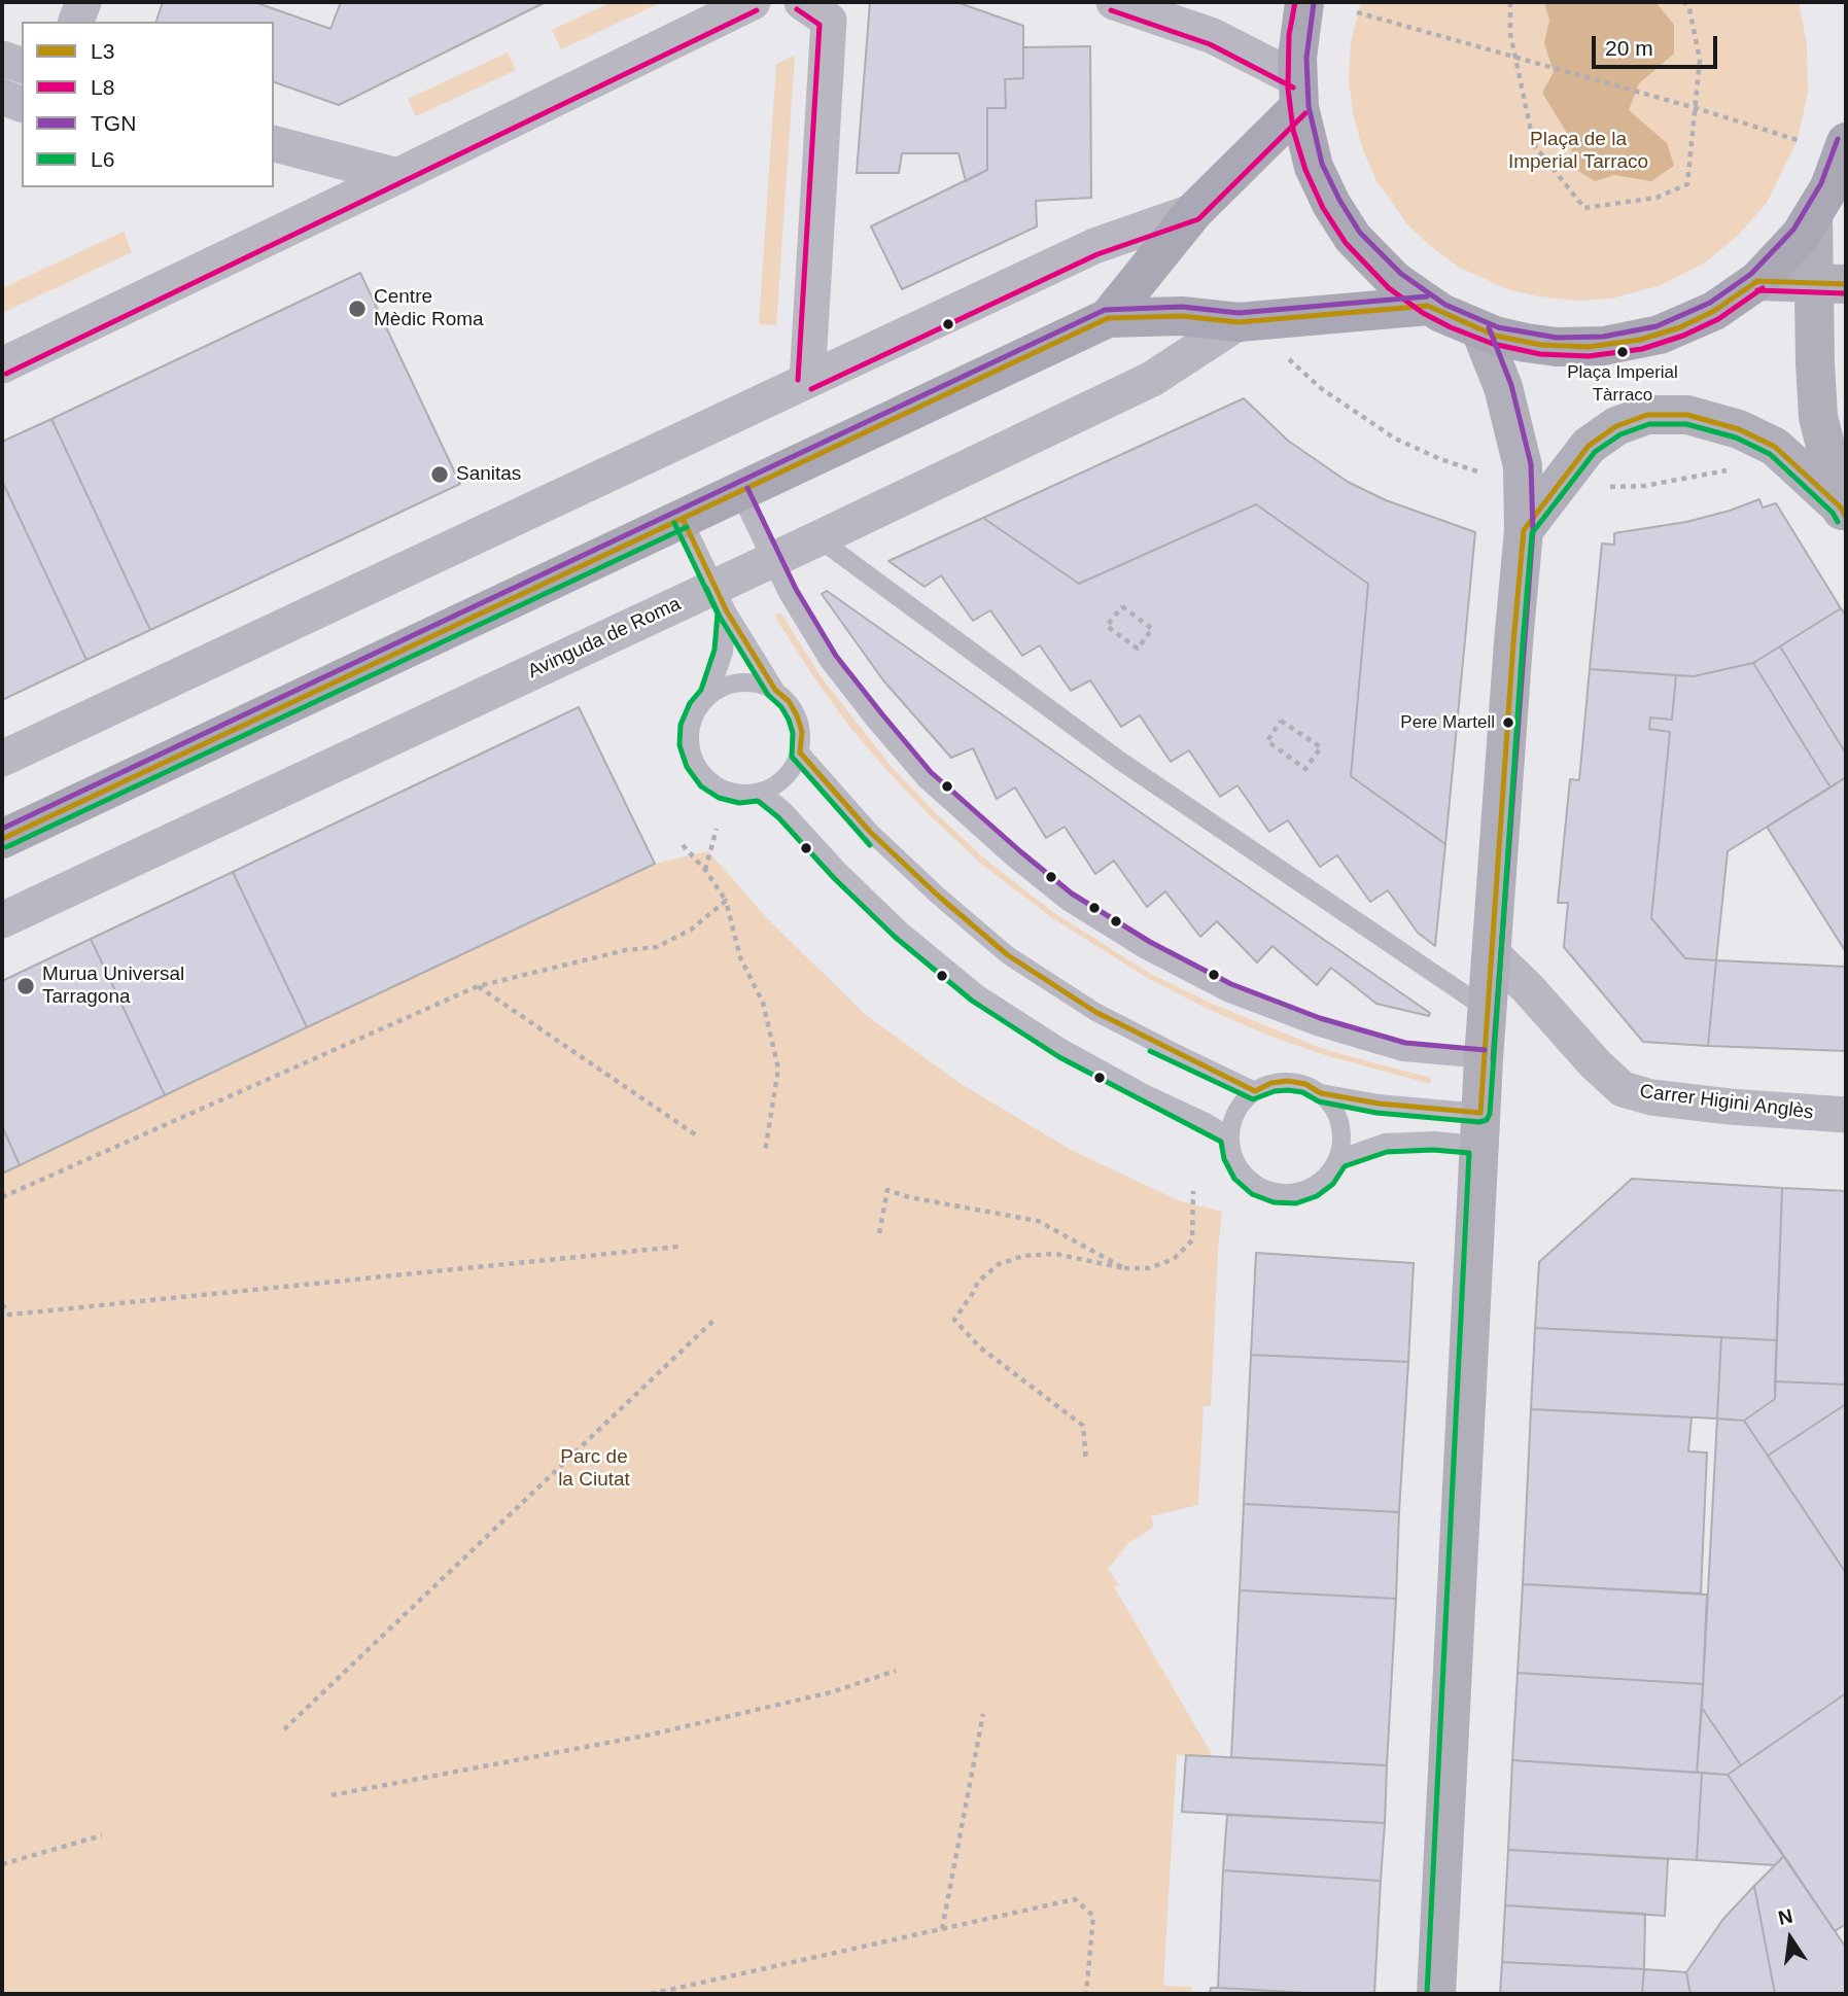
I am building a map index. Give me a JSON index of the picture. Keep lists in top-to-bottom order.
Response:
{
  "streets": {
    "main road": ["Avinguda de Roma"],
    "street": ["Carrer Higini Anglès"]
  },
  "parks": ["Plaça de la Imperial Tarraco", "Parc de la Ciutat"],
  "places": [
    "Centre Mèdic Roma",
    "Plaça Imperial Tàrraco",
    "Sanitas",
    "Pere Martell",
    "Murua Universal Tarragona"
  ],
  "lines": [
    "transit line L8",
    "transit line TGN",
    "transit line L3",
    "transit line L6"
  ],
  "legend": [
    "L3",
    "L8",
    "TGN",
    "L6"
  ],
  "scale_bar": "20 m",
  "north": "top"
}
